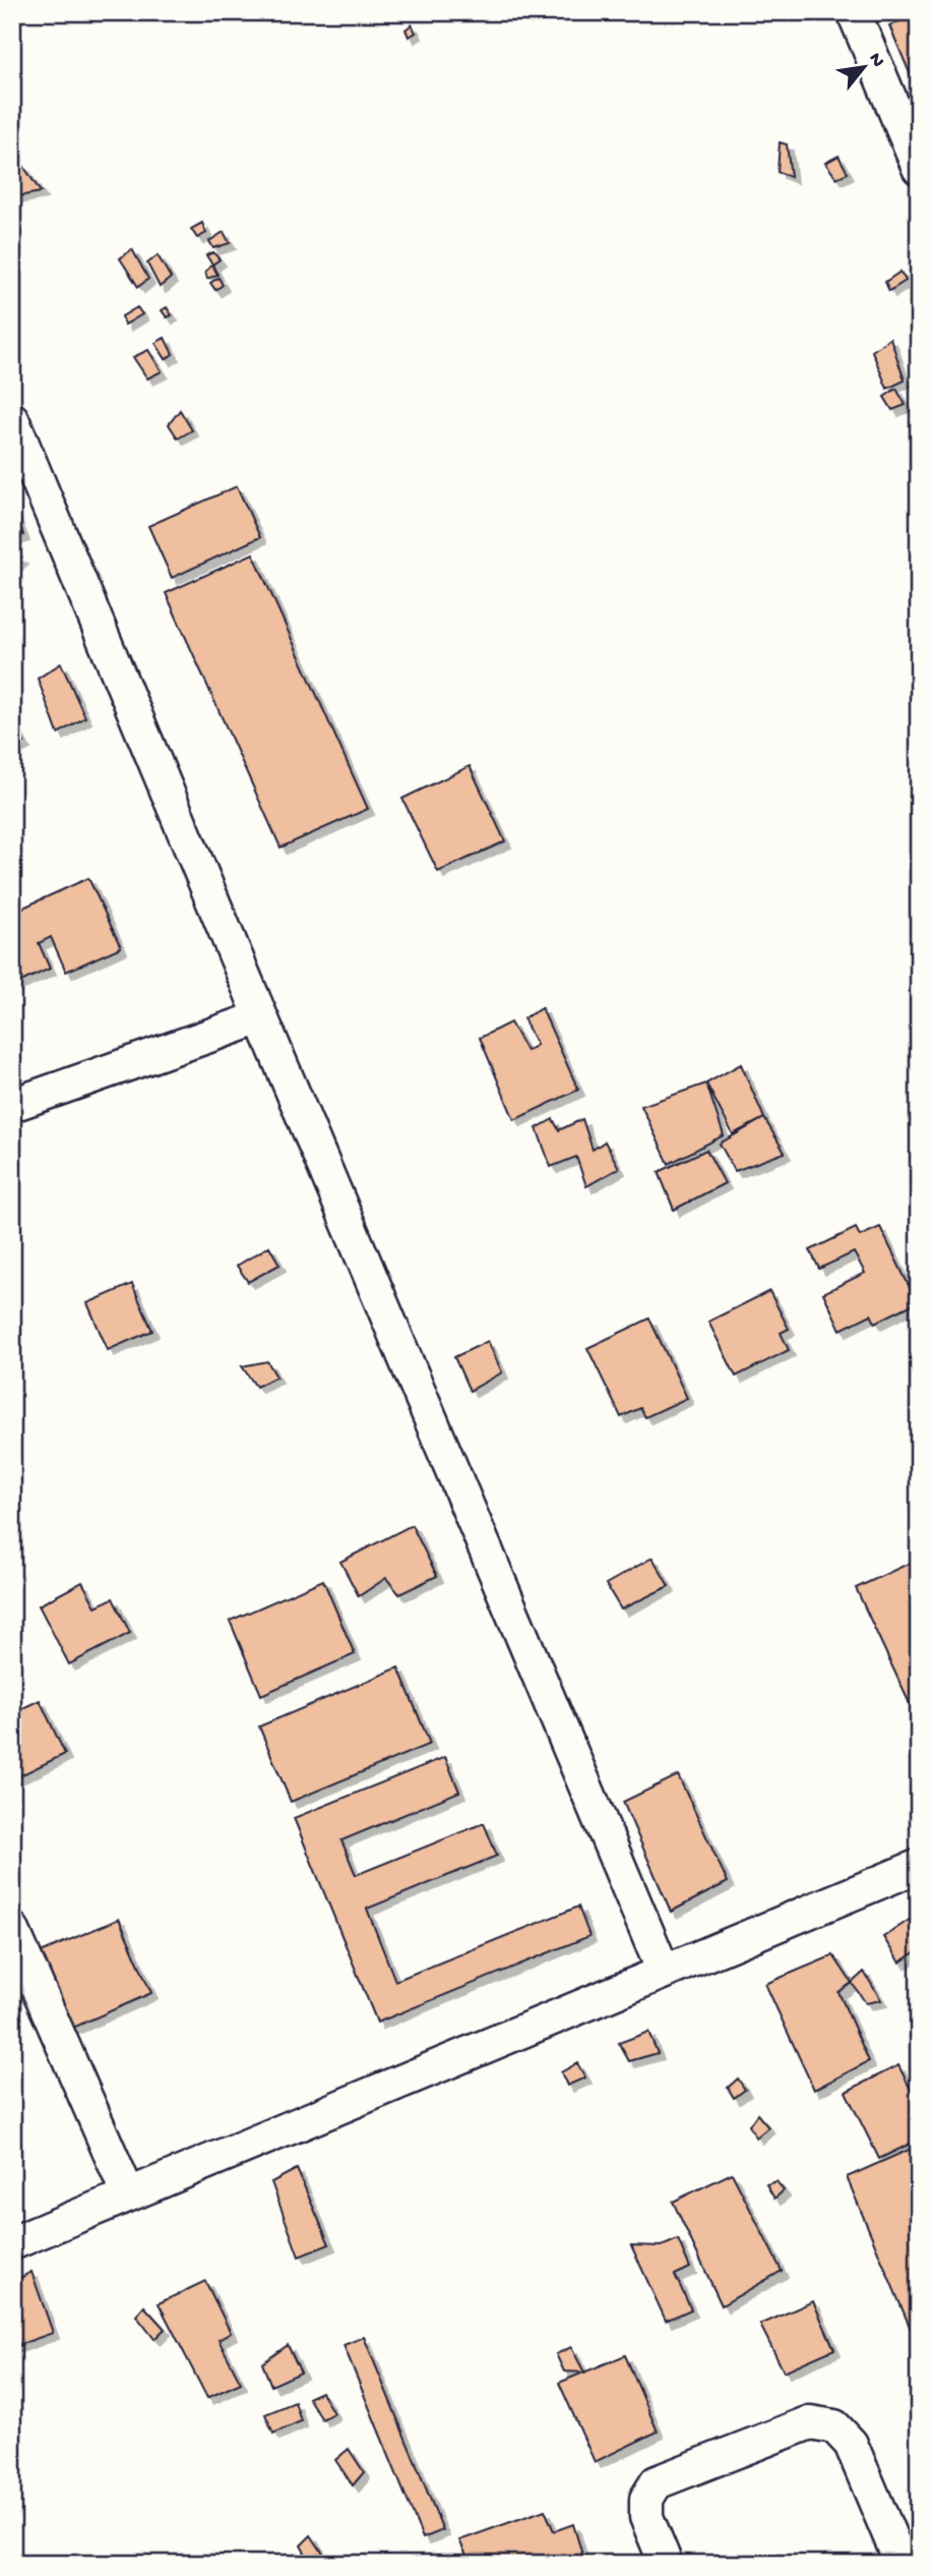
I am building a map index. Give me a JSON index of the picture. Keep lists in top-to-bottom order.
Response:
{
  "north": "top right"
}
